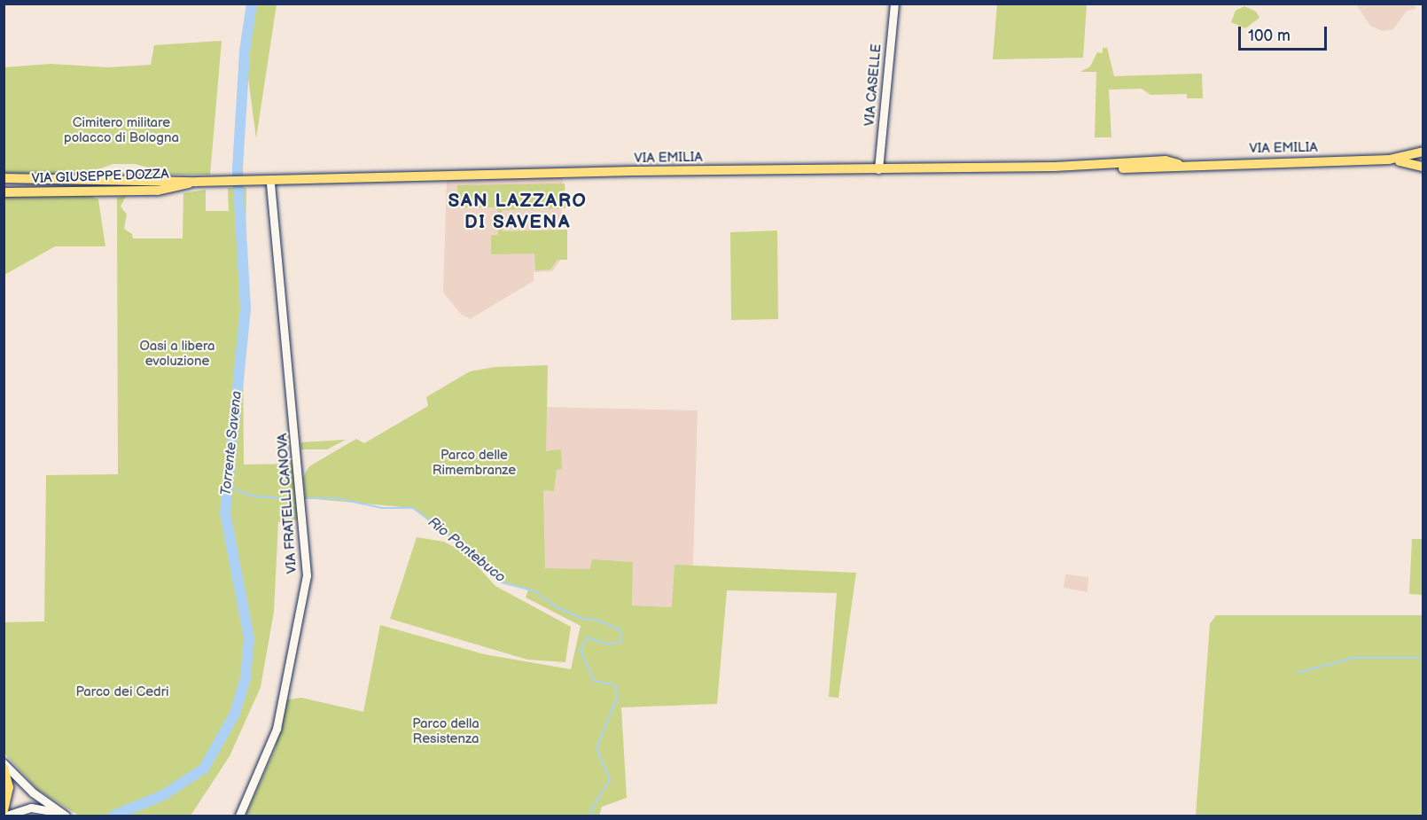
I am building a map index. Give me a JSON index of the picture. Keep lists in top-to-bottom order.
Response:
{
  "streets": {
    "main road": ["VIA EMILIA", "VIA GIUSEPPE DOZZA"],
    "street": ["VIA CASELLE", "VIA FRATELLI CANOVA"]
  },
  "crossings": [
    ["VIA CASELLE", "VIA EMILIA"],
    ["VIA EMILIA", "VIA GIUSEPPE DOZZA"],
    ["VIA EMILIA", "VIA FRATELLI CANOVA"]
  ],
  "districts": ["SAN LAZZARO DI SAVENA"],
  "water": ["Torrente Savena", "Rio Pontebuco"],
  "parks": [
    "Cimitero militare polacco di Bologna",
    "Oasi a libera evoluzione",
    "Parco delle Rimembranze",
    "Parco dei Cedri",
    "Parco della Resistenza"
  ],
  "scale_bar": "100 m"
}
